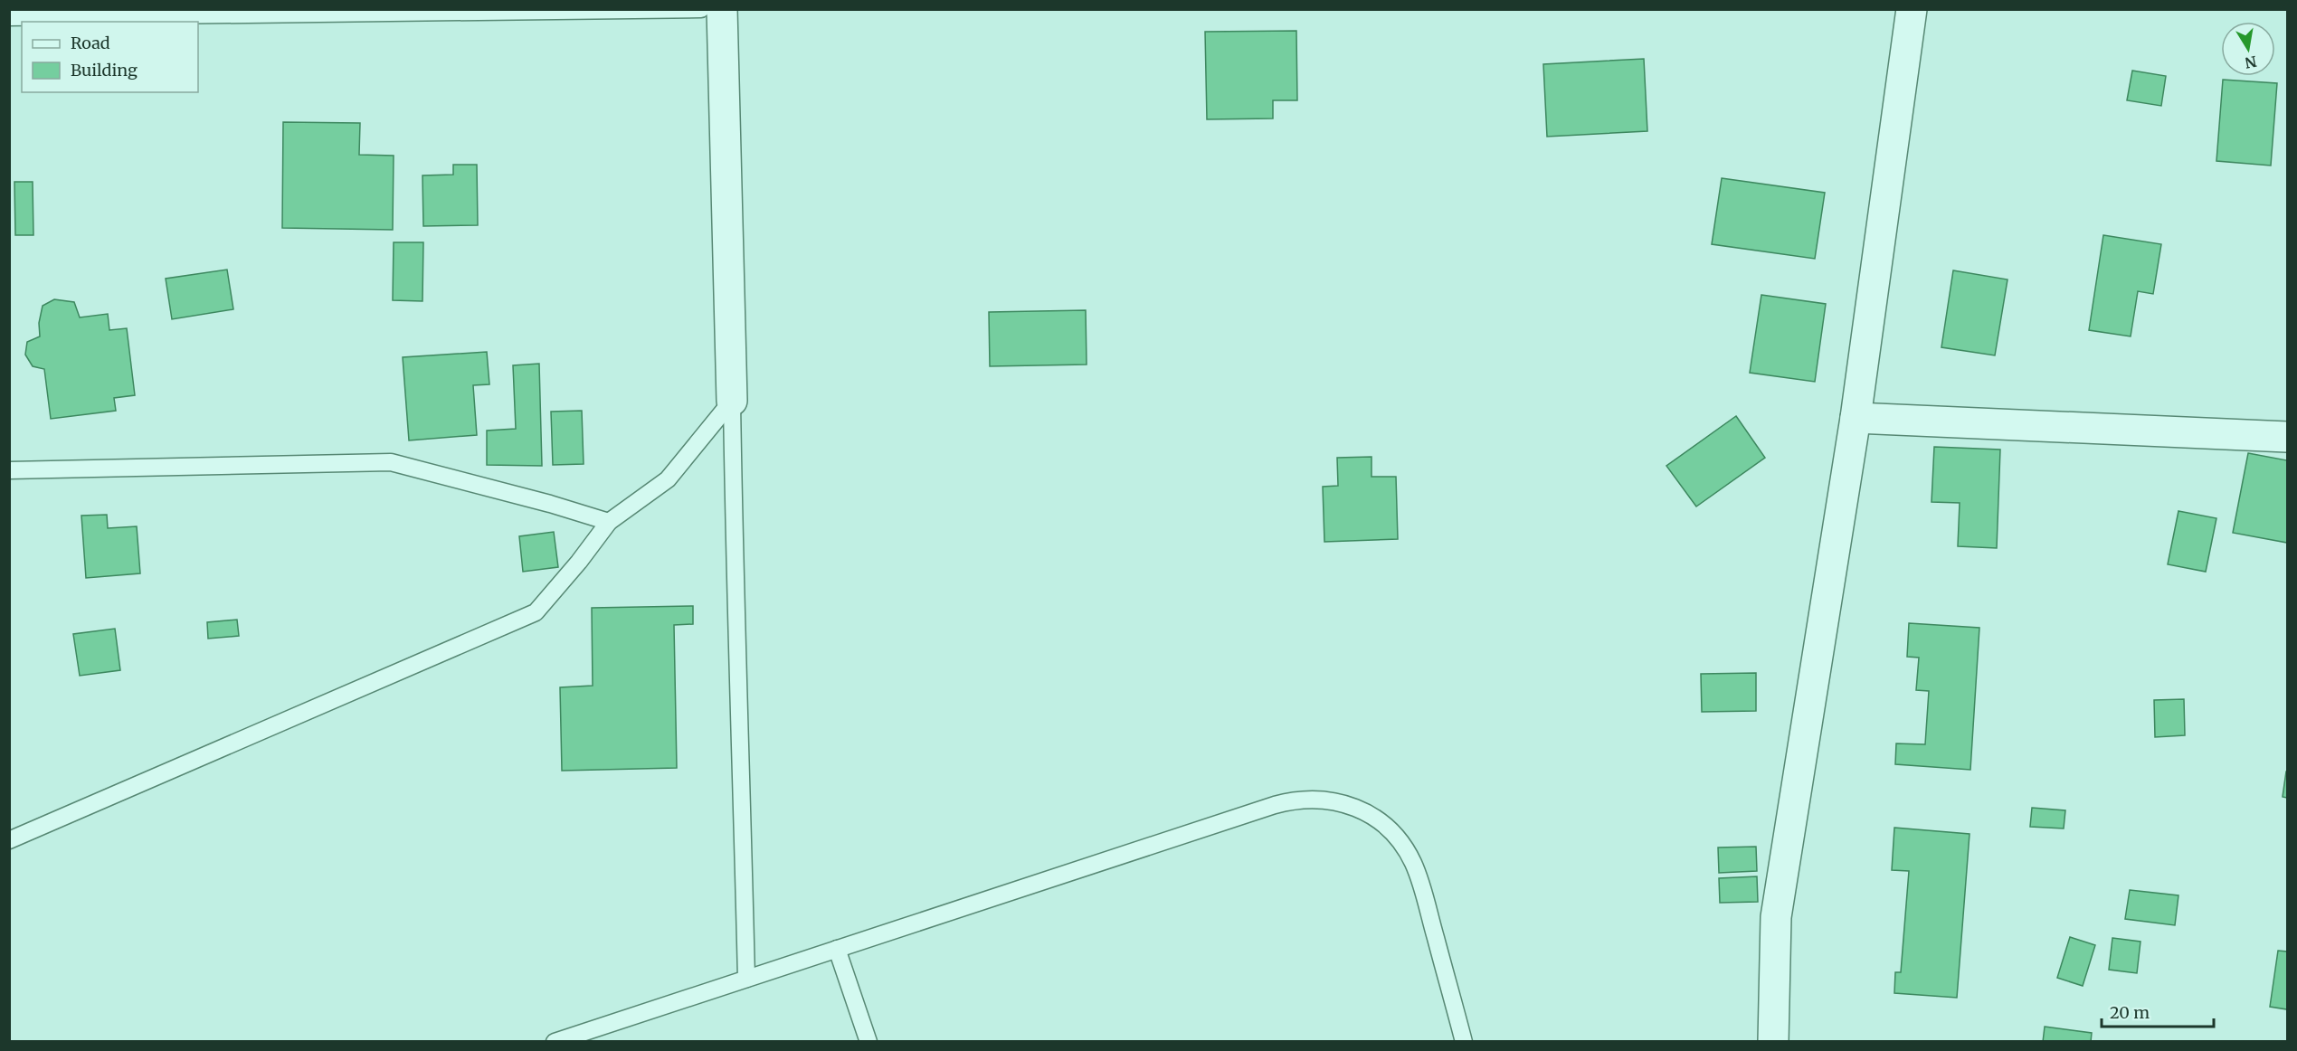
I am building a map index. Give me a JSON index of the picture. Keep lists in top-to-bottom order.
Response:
{
  "legend": ["Road", "Building"],
  "scale_bar": "20 m",
  "north": "bottom"
}
